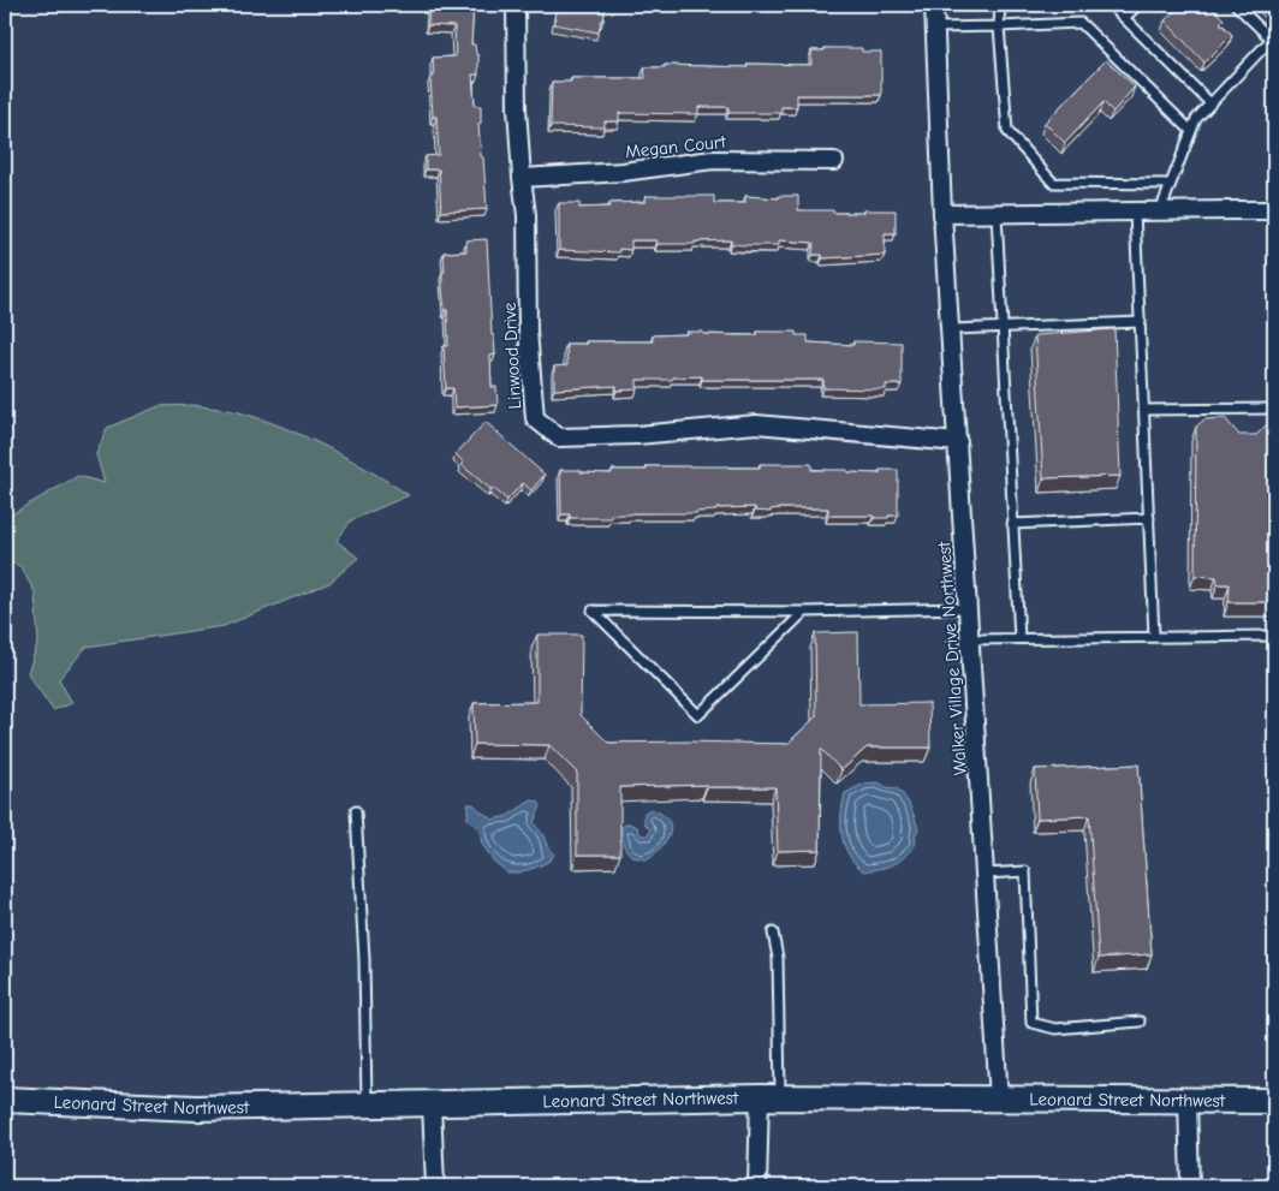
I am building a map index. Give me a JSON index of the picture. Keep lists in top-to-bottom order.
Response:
{
  "streets": {
    "main road": ["Leonard Street Northwest"],
    "street": ["Megan Court", "Linwood Drive", "Walker Village Drive Northwest"]
  },
  "crossings": [
    ["Megan Court", "Linwood Drive"],
    ["Linwood Drive", "Walker Village Drive Northwest"],
    ["Walker Village Drive Northwest", "Leonard Street Northwest"]
  ]
}
